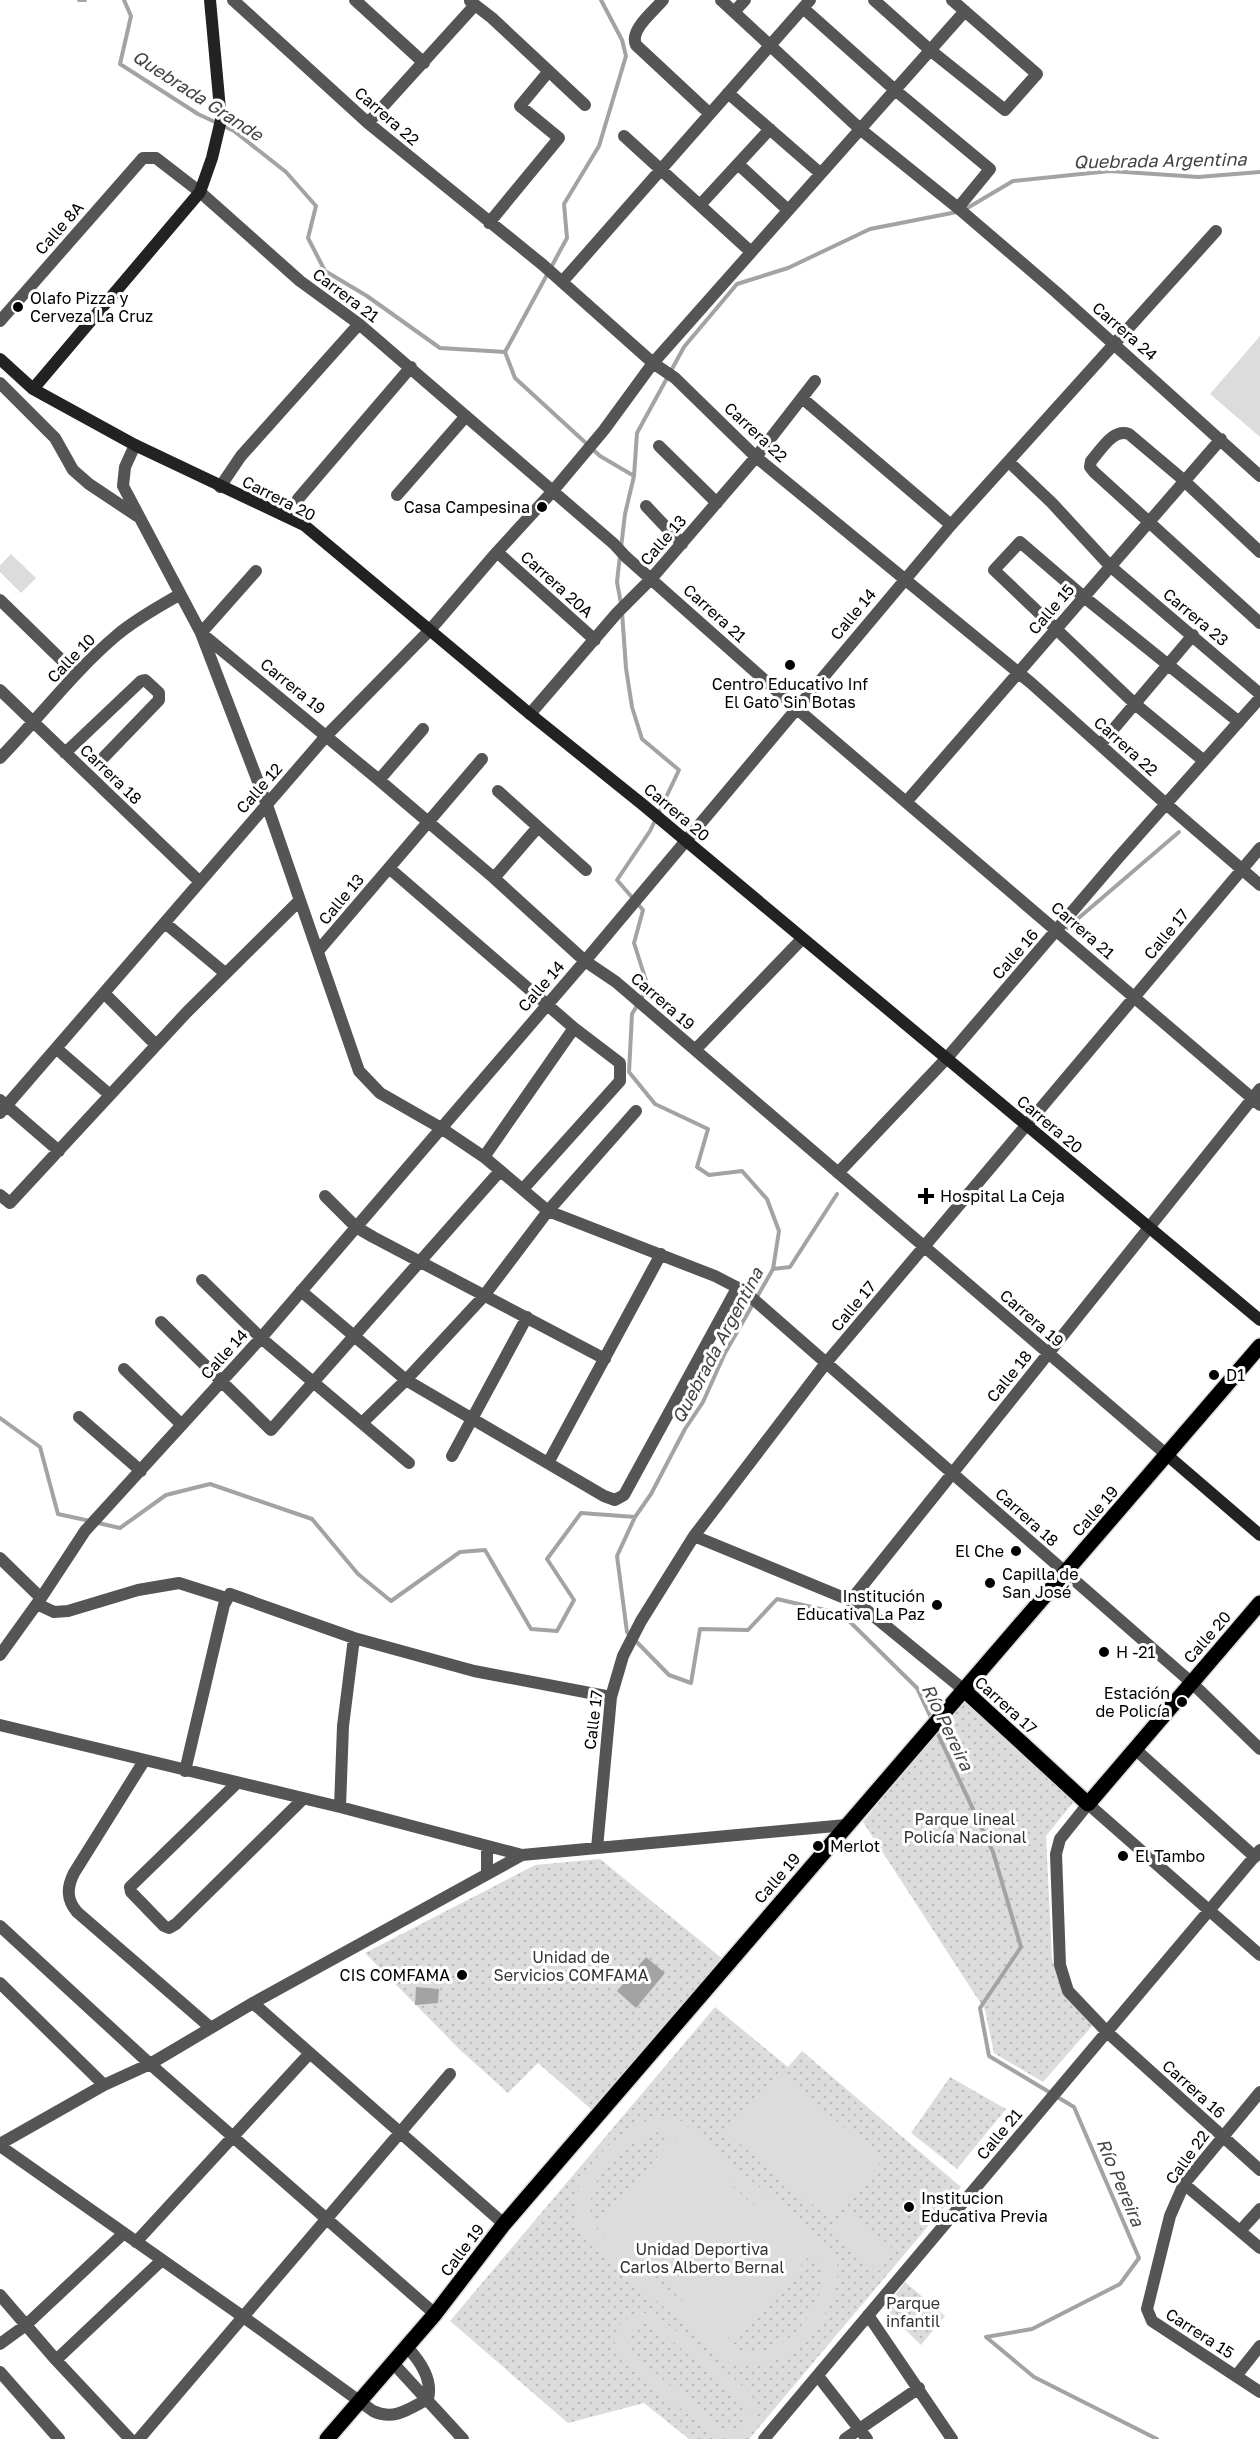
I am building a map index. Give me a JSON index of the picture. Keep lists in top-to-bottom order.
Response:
{
  "streets": {
    "main road": [
      "Carrera 20",
      "Carrera 19",
      "Calle 19",
      "Calle 20",
      "Carrera 17"
    ],
    "street": [
      "Carrera 22",
      "Calle 8A",
      "Carrera 21",
      "Carrera 24",
      "Calle 13",
      "Carrera 20A",
      "Calle 15",
      "Calle 14",
      "Carrera 23",
      "Calle 10",
      "Carrera 18",
      "Calle 12",
      "Calle 17",
      "Calle 16",
      "Calle 18",
      "Carrera 16",
      "Calle 21",
      "Calle 22",
      "Carrera 15"
    ]
  },
  "crossings": [
    ["Carrera 22", "Calle 13"],
    ["Carrera 22", "Calle 15"],
    ["Carrera 22", "Calle 14"],
    ["Carrera 22", "Calle 12"],
    ["Carrera 22", "Calle 17"],
    ["Carrera 22", "Calle 16"],
    ["Calle 8A", "Carrera 21"],
    ["Carrera 21", "Calle 13"],
    ["Carrera 21", "Calle 15"],
    ["Carrera 21", "Calle 14"],
    ["Carrera 21", "Calle 12"],
    ["Carrera 21", "Calle 17"],
    ["Carrera 21", "Calle 16"],
    ["Carrera 21", "Calle 18"],
    ["Carrera 24", "Calle 15"],
    ["Carrera 24", "Calle 14"],
    ["Carrera 24", "Calle 12"],
    ["Carrera 20", "Calle 13"],
    ["Carrera 20", "Calle 14"],
    ["Carrera 20", "Carrera 19"],
    ["Carrera 20", "Calle 12"],
    ["Carrera 20", "Calle 17"],
    ["Carrera 20", "Calle 16"],
    ["Carrera 20", "Calle 18"],
    ["Calle 13", "Carrera 20A"],
    ["Calle 13", "Carrera 19"],
    ["Carrera 20A", "Calle 12"],
    ["Calle 15", "Carrera 23"],
    ["Calle 14", "Carrera 23"],
    ["Calle 14", "Carrera 19"],
    ["Calle 10", "Carrera 19"],
    ["Calle 10", "Carrera 18"],
    ["Carrera 19", "Calle 12"],
    ["Carrera 19", "Calle 17"],
    ["Carrera 19", "Calle 16"],
    ["Carrera 19", "Calle 18"],
    ["Carrera 19", "Calle 19"],
    ["Carrera 18", "Calle 12"],
    ["Carrera 18", "Calle 17"],
    ["Carrera 18", "Calle 18"],
    ["Carrera 18", "Calle 19"],
    ["Carrera 18", "Calle 20"],
    ["Calle 17", "Carrera 17"],
    ["Calle 18", "Carrera 17"],
    ["Calle 19", "Carrera 17"],
    ["Calle 20", "Carrera 17"],
    ["Calle 20", "Carrera 16"],
    ["Carrera 17", "Carrera 16"],
    ["Carrera 17", "Calle 21"],
    ["Carrera 16", "Calle 21"],
    ["Carrera 16", "Calle 22"],
    ["Calle 22", "Carrera 15"]
  ],
  "water": ["Quebrada Grande", "Quebrada Argentina", "Río Pereira"],
  "parks": [
    "Parque lineal Policía Nacional",
    "Unidad de Servicios COMFAMA",
    "Unidad Deportiva Carlos Alberto Bernal",
    "Parque infantil"
  ],
  "places": {
    "other": [
      "Olafo Pizza y Cerveza La Cruz",
      "Casa Campesina",
      "Centro Educativo Inf El Gato Sin Botas",
      "D1",
      "El Che",
      "Capilla de San José",
      "Institución Educativa La Paz",
      "H -21",
      "Estación de Policía",
      "Merlot",
      "El Tambo",
      "CIS COMFAMA",
      "Institucion Educativa Previa"
    ],
    "health": ["Hospital La Ceja"]
  }
}
